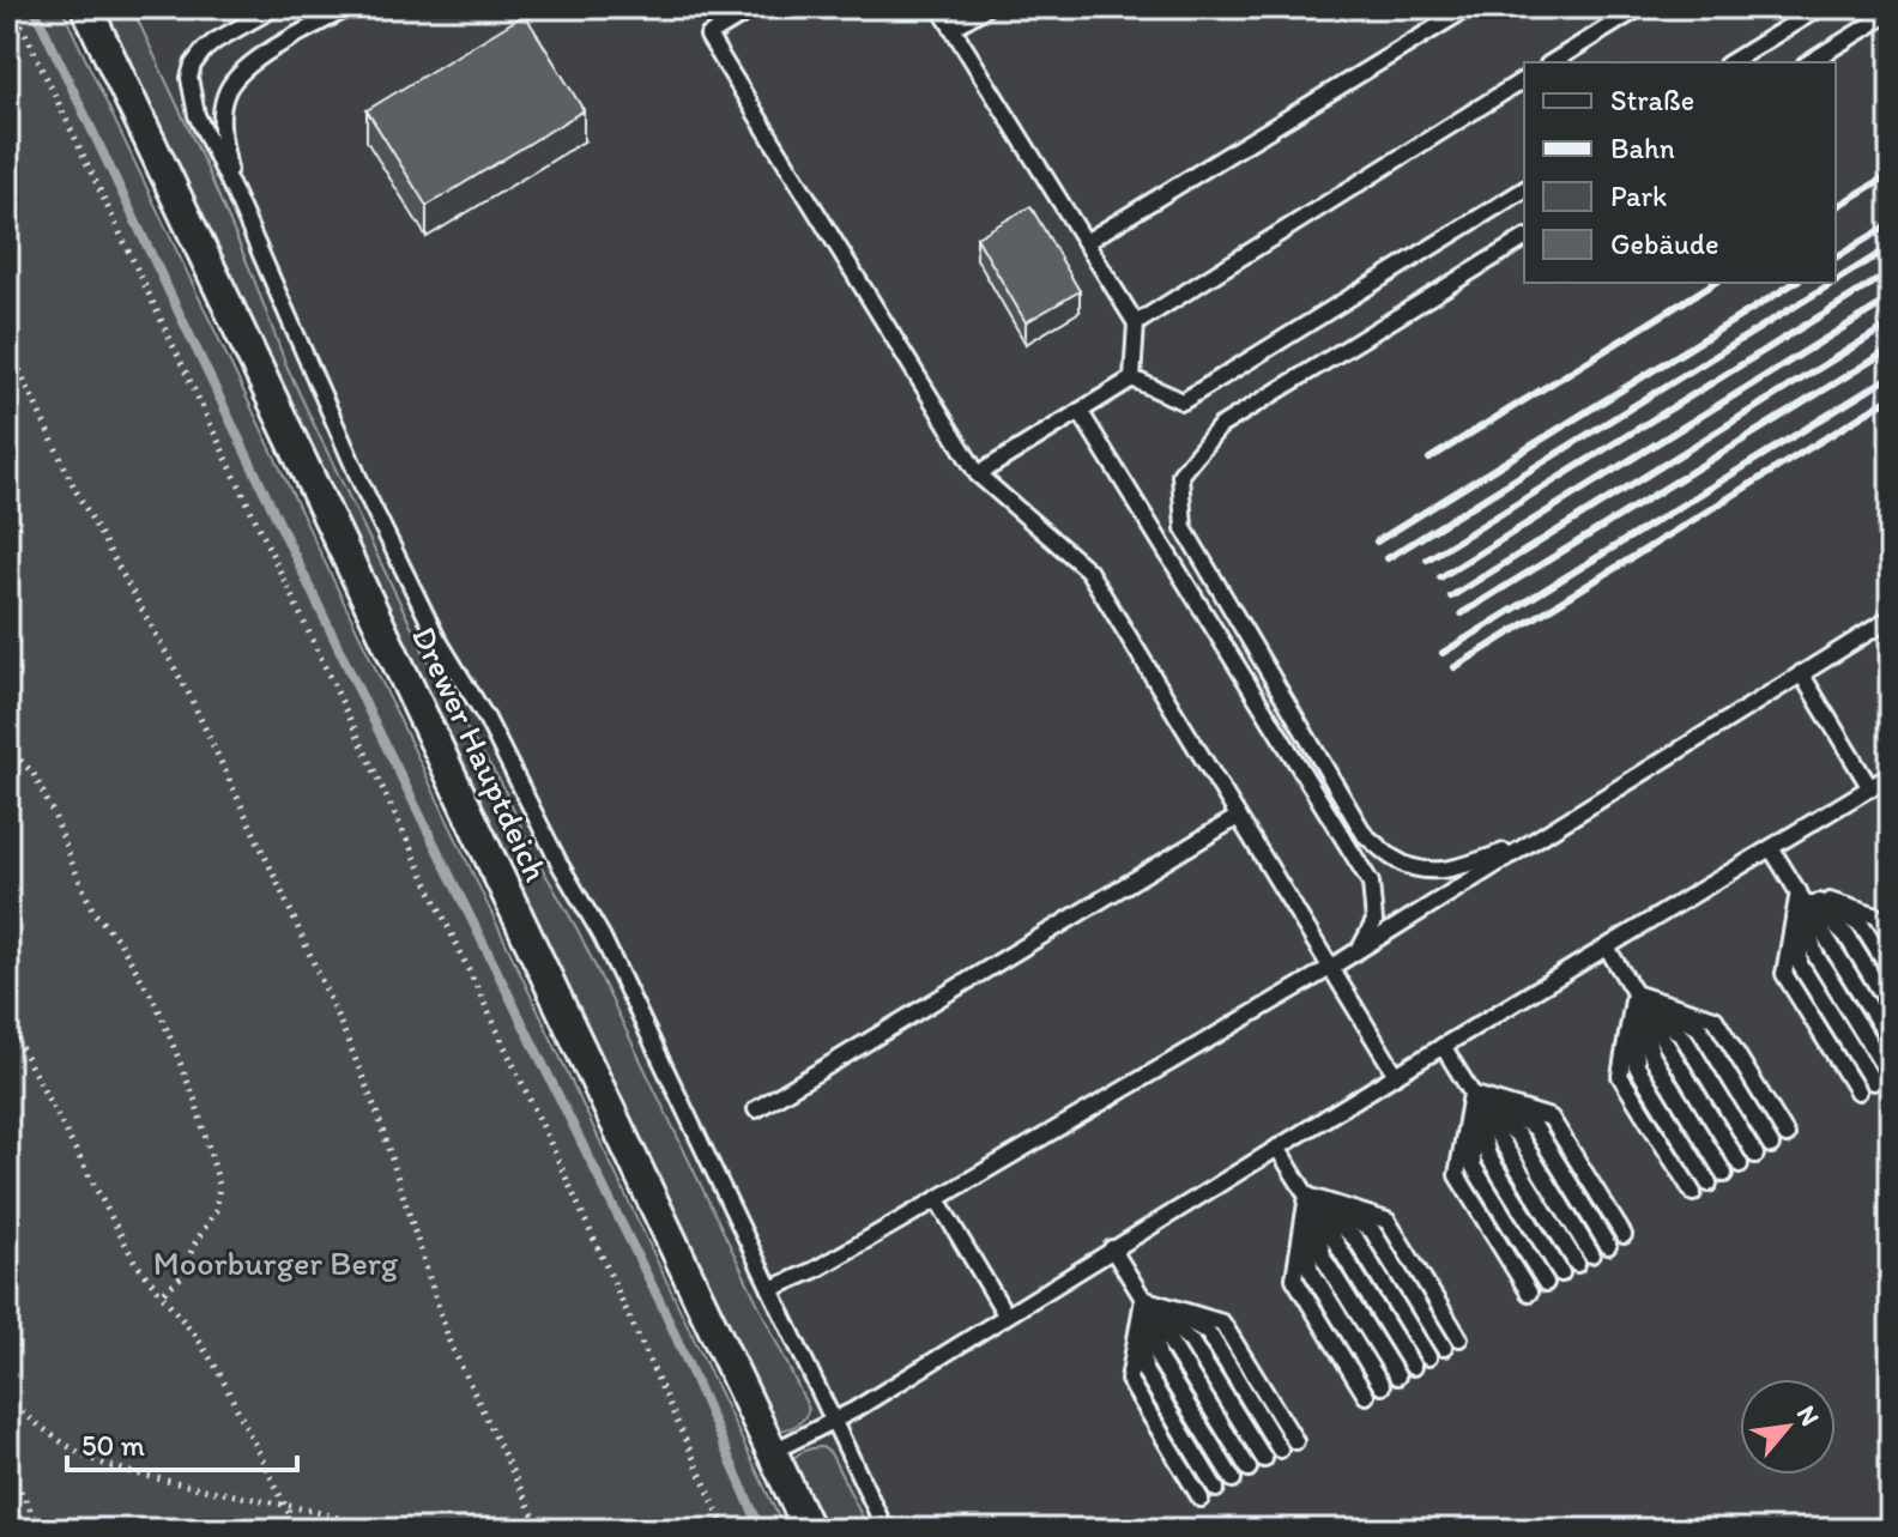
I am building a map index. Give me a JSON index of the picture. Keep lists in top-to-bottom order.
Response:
{
  "streets": {
    "street": ["Drewer Hauptdeich"]
  },
  "parks": ["Moorburger Berg"],
  "legend": [
    "Straße",
    "Bahn",
    "Park",
    "Gebäude"
  ],
  "scale_bar": "50 m",
  "north": "top right"
}
